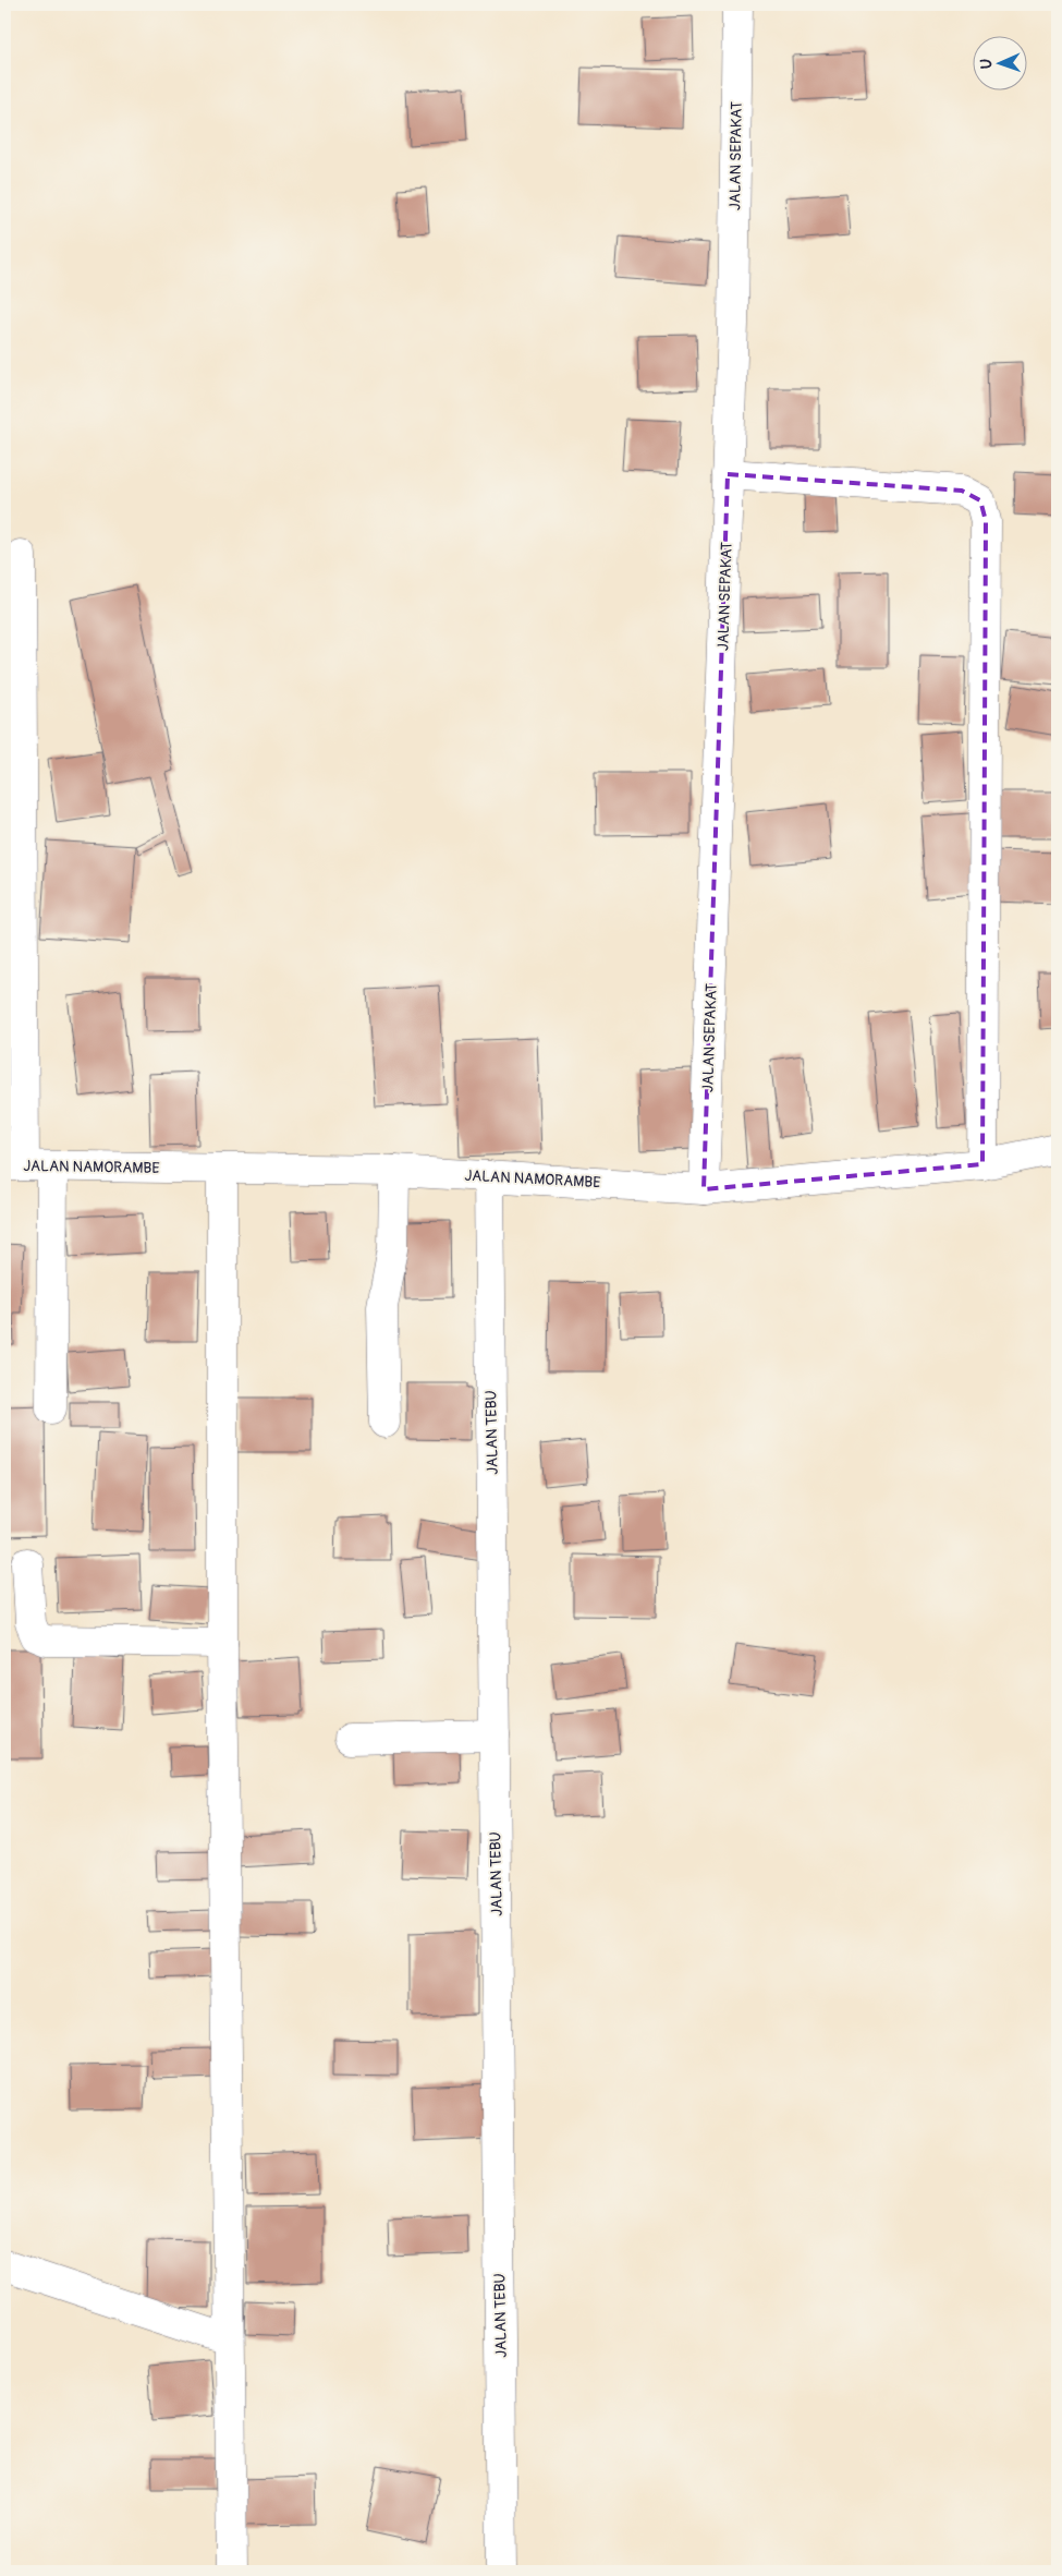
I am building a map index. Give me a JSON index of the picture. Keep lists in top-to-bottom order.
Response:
{
  "streets": {
    "street": ["JALAN SEPAKAT", "JALAN NAMORAMBE", "JALAN TEBU"]
  },
  "crossings": [
    ["JALAN SEPAKAT", "JALAN NAMORAMBE"],
    ["JALAN NAMORAMBE", "JALAN TEBU"]
  ],
  "north": "left"
}
